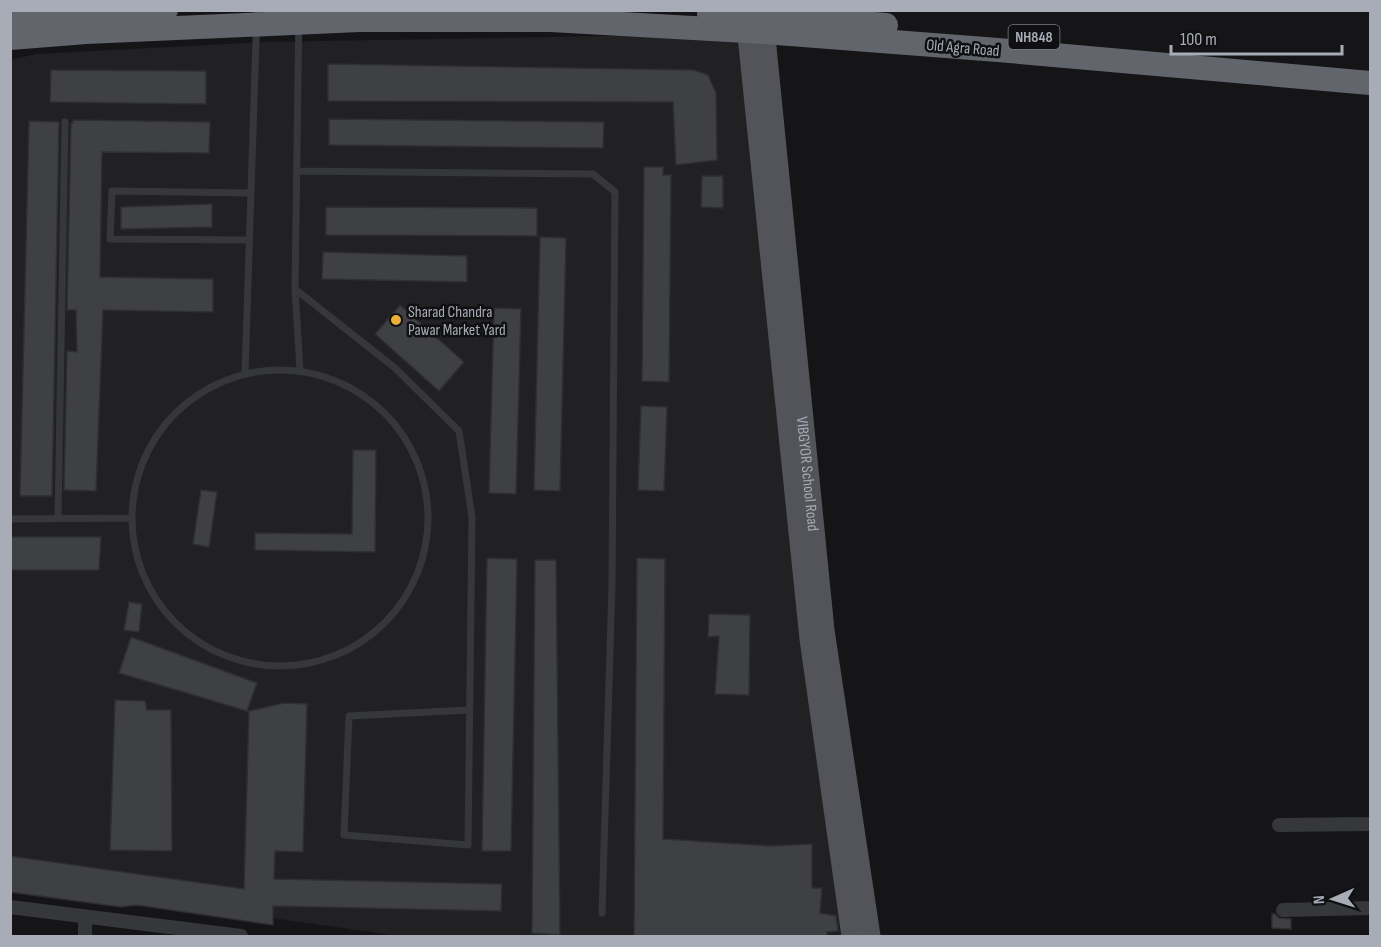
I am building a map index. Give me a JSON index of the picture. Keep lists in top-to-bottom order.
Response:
{
  "streets": {
    "highway": ["NH848", "Old Agra Road"],
    "main road": ["VIBGYOR School Road"]
  },
  "crossings": [
    ["NH848", "Old Agra Road"],
    ["NH848", "VIBGYOR School Road"],
    ["Old Agra Road", "VIBGYOR School Road"]
  ],
  "places": ["Sharad Chandra Pawar Market Yard"],
  "scale_bar": "100 m",
  "north": "left"
}
